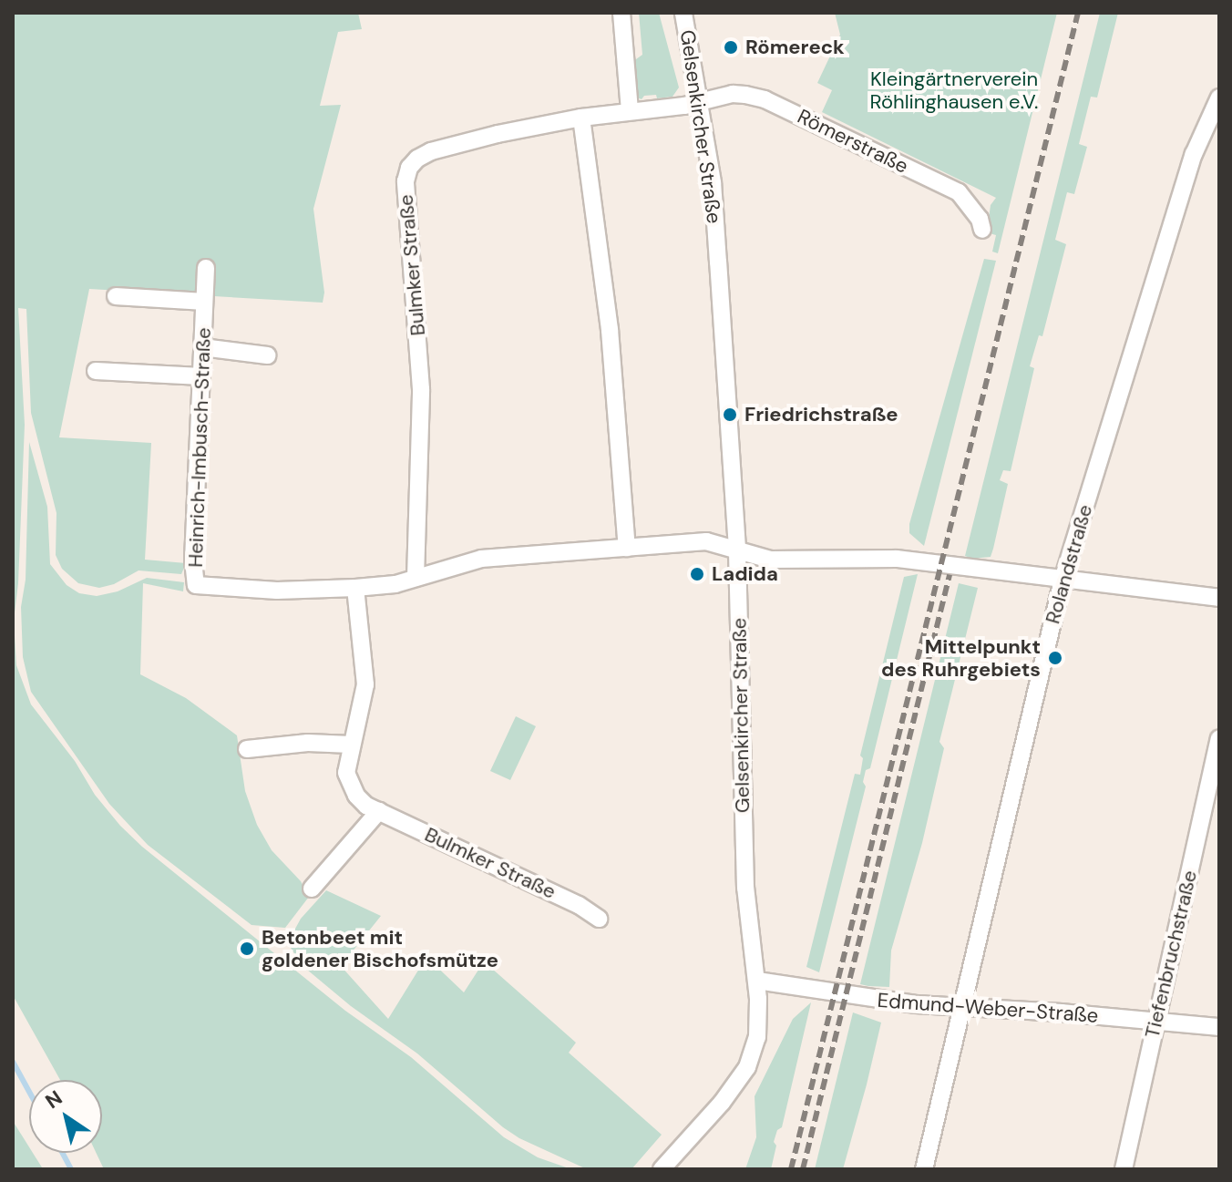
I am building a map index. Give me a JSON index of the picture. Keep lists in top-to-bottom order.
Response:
{
  "streets": {
    "street": [
      "Gelsenkircher Straße",
      "Römerstraße",
      "Bulmker Straße",
      "Heinrich-Imbusch-Straße",
      "Rolandstraße",
      "Tiefenbruchstraße",
      "Edmund-Weber-Straße"
    ]
  },
  "crossings": [
    ["Gelsenkircher Straße", "Römerstraße"],
    ["Gelsenkircher Straße", "Bulmker Straße"],
    ["Gelsenkircher Straße", "Heinrich-Imbusch-Straße"],
    ["Gelsenkircher Straße", "Edmund-Weber-Straße"],
    ["Römerstraße", "Bulmker Straße"],
    ["Bulmker Straße", "Heinrich-Imbusch-Straße"],
    ["Rolandstraße", "Edmund-Weber-Straße"],
    ["Tiefenbruchstraße", "Edmund-Weber-Straße"]
  ],
  "parks": ["Kleingärtnerverein Röhlinghausen e.V."],
  "places": [
    "Römereck",
    "Friedrichstraße",
    "Ladida",
    "Mittelpunkt des Ruhrgebiets",
    "Betonbeet mit goldener Bischofsmütze"
  ],
  "north": "top left"
}
